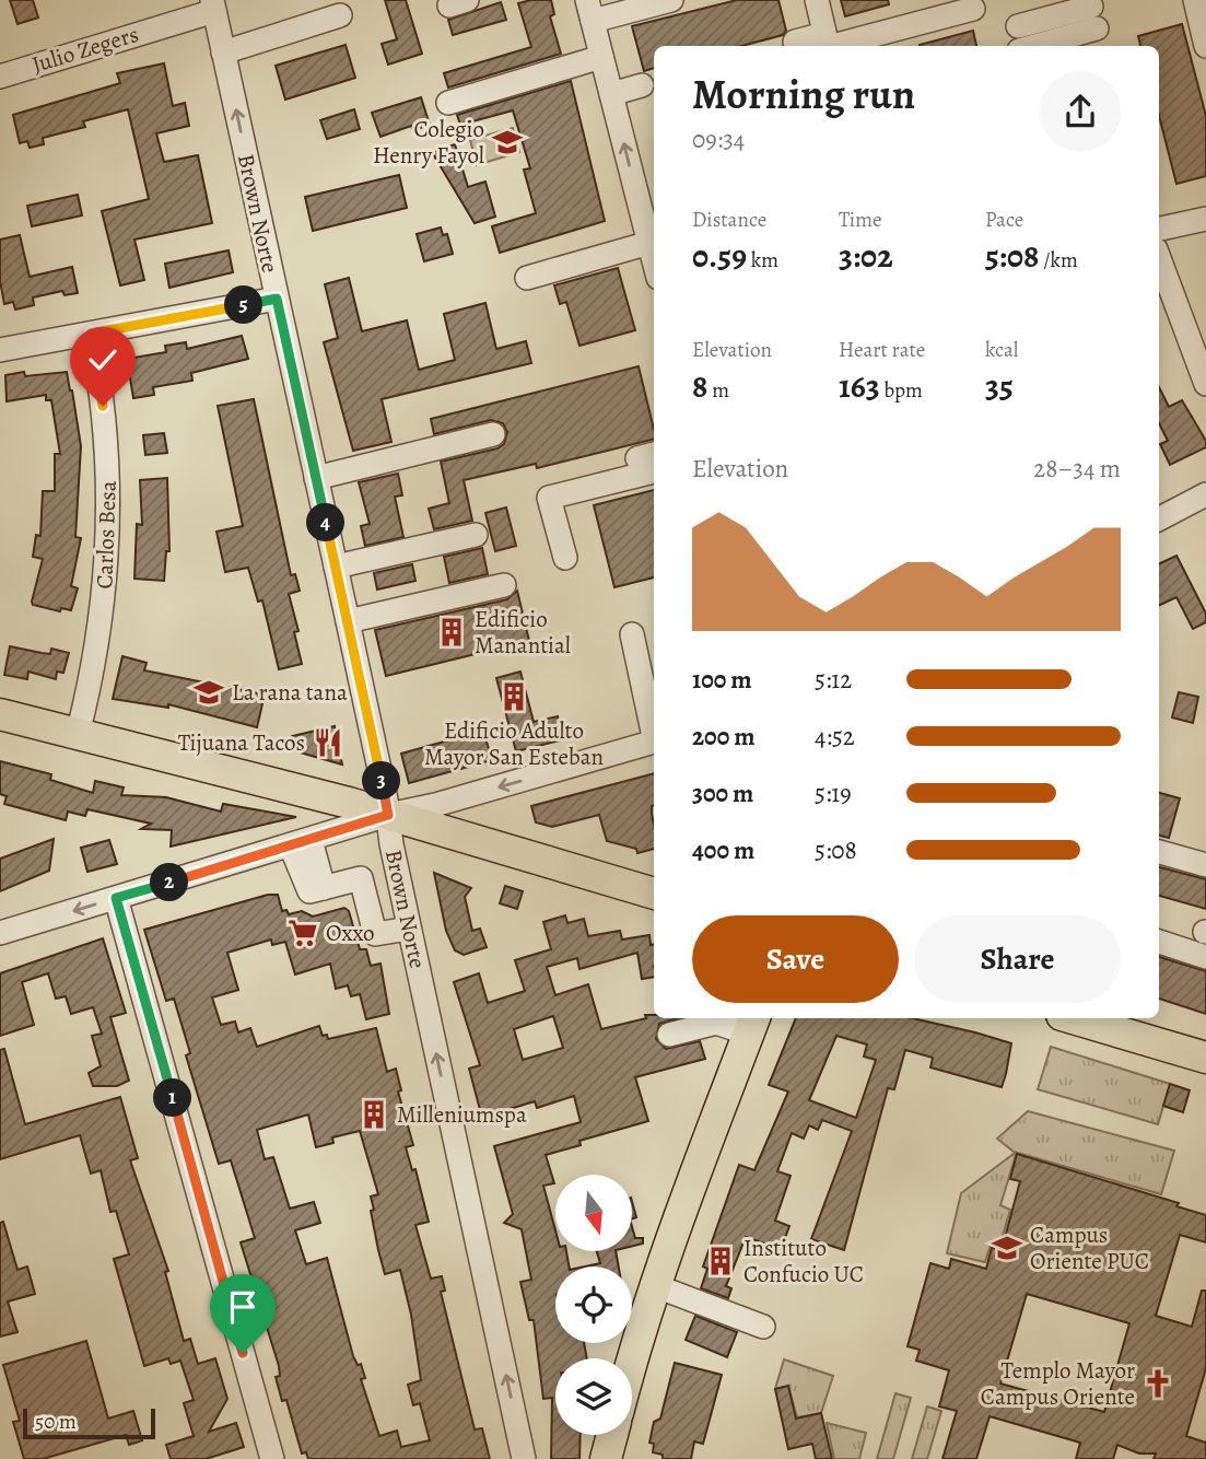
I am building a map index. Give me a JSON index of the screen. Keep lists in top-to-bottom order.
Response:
{
  "streets": {
    "street": ["Julio Zegers", "Brown Norte", "Carlos Besa"]
  },
  "crossings": [
    ["Julio Zegers", "Brown Norte"]
  ],
  "one_way": ["Brown Norte"],
  "places": {
    "school or university": ["Colegio Henry Fayol", "La rana tana", "Campus Oriente PUC"],
    "building": [
      "Edificio Manantial",
      "Edificio Adulto Mayor San Esteban",
      "Milleniumspa",
      "Instituto Confucio UC"
    ],
    "restaurant": ["Tijuana Tacos"],
    "supermarket": ["Oxxo"],
    "church": ["Templo Mayor Campus Oriente"]
  },
  "scale_bar": "50 m",
  "north": "bottom",
  "page": {
    "heading": ["Morning run", "09:34"],
    "stats": [
      ["Distance", "0.59 km"],
      ["Time", "3:02"],
      ["Pace", "5:08 /km"],
      ["Elevation", "8 m"],
      ["Heart rate", "163 bpm"],
      ["kcal", "35"]
    ],
    "pins": [
      "5",
      "4",
      "3",
      "2",
      "1"
    ],
    "chart": ["Elevation", "28–34 m"],
    "list": [
      {
        "name": "100 m",
        "note": "5:12"
      },
      {
        "name": "200 m",
        "note": "4:52"
      },
      {
        "name": "300 m",
        "note": "5:19"
      },
      {
        "name": "400 m",
        "note": "5:08"
      }
    ],
    "buttons": ["Save", "Share"],
    "scale": "50 m"
  }
}
